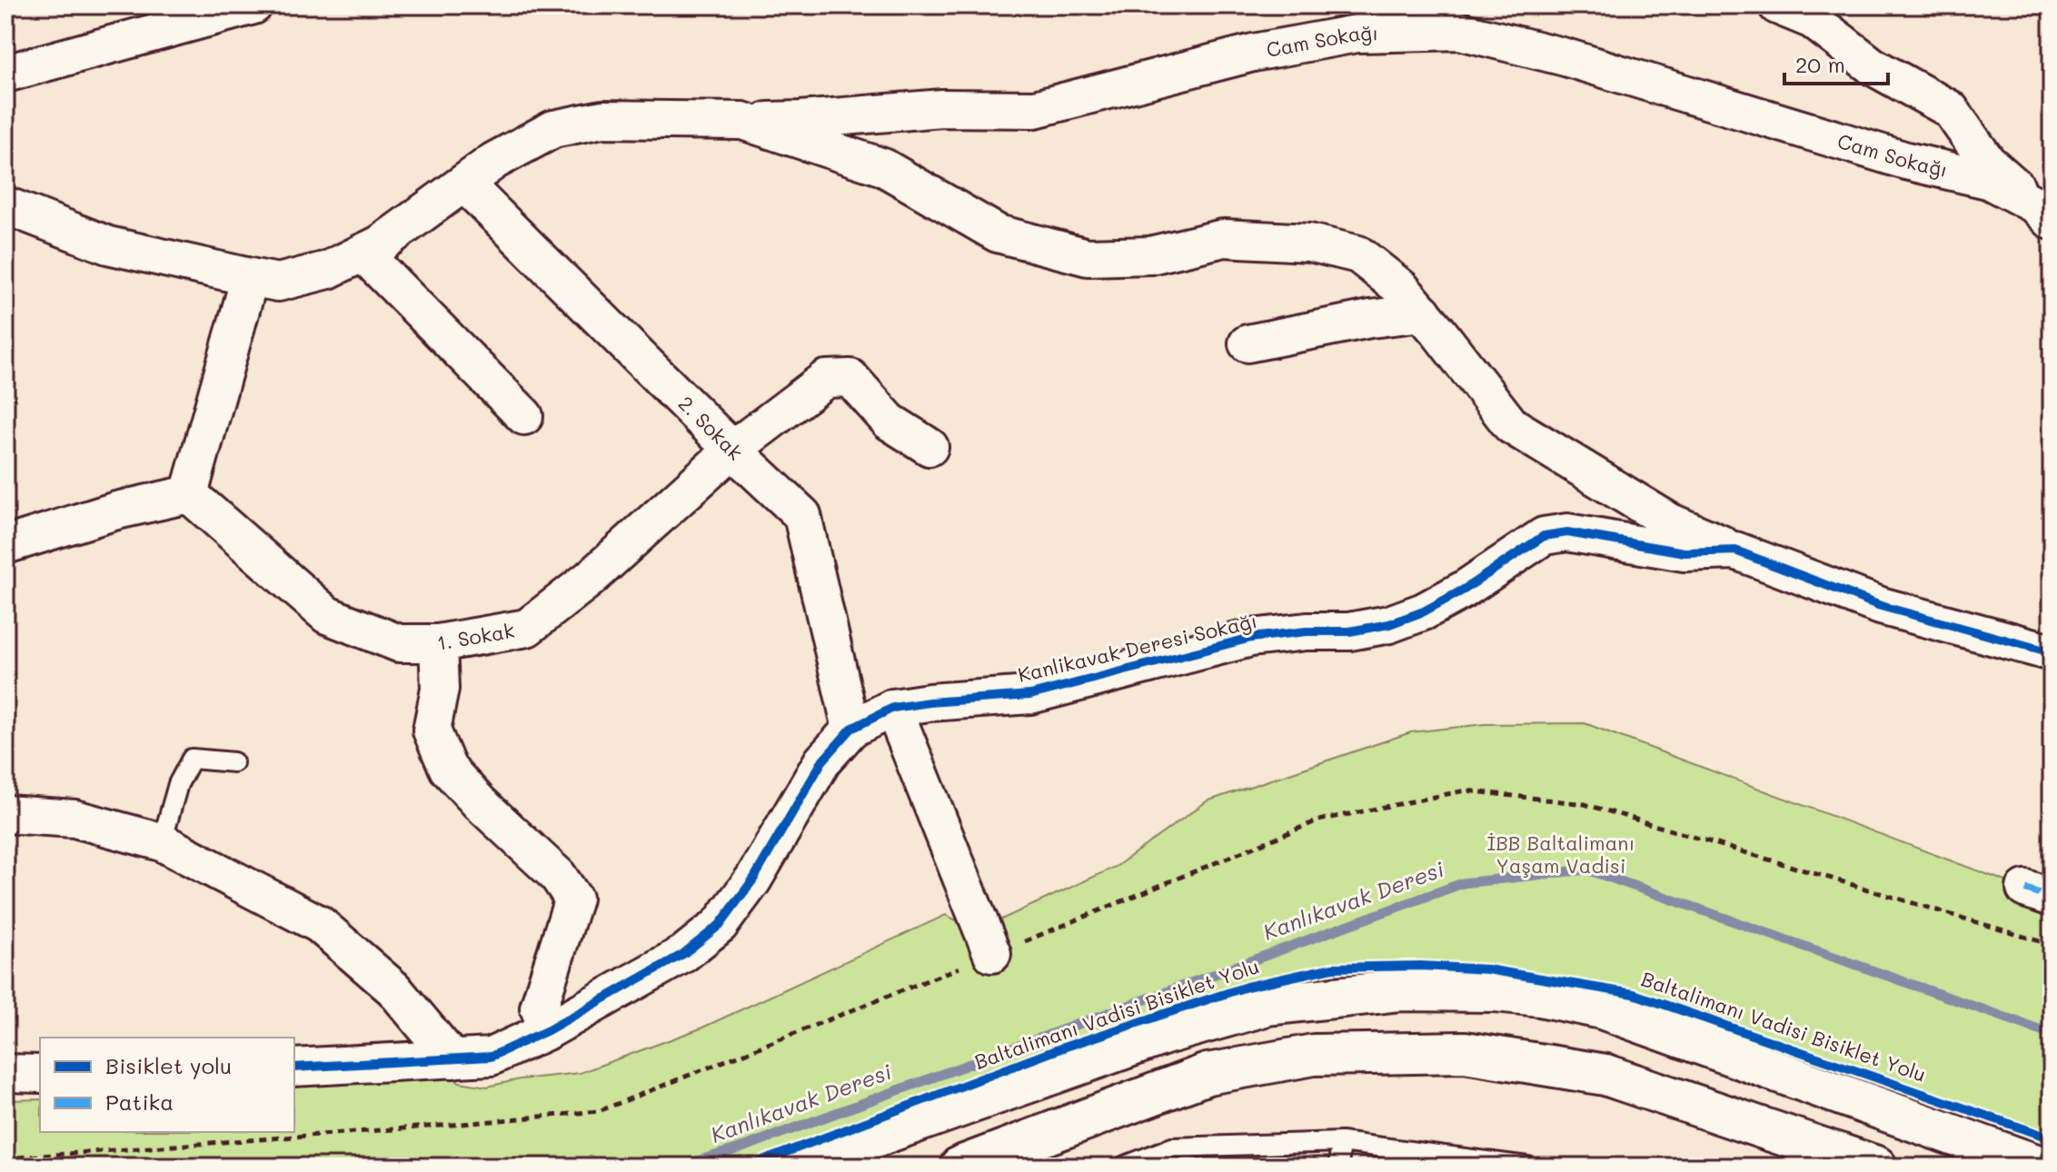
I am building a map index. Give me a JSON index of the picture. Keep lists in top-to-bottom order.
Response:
{
  "streets": {
    "street": [
      "Cam Sokağı",
      "2. Sokak",
      "1. Sokak",
      "Kanlikavak Deresi Sokağı"
    ],
    "cycle path": ["Baltalimanı Vadisi Bisiklet Yolu"]
  },
  "crossings": [
    ["Cam Sokağı", "2. Sokak"],
    ["2. Sokak", "1. Sokak"],
    ["2. Sokak", "Kanlikavak Deresi Sokağı"]
  ],
  "water": ["Kanlıkavak Deresi"],
  "parks": ["İBB Baltalimanı Yaşam Vadisi"],
  "legend": ["Bisiklet yolu", "Patika"],
  "scale_bar": "20 m"
}
